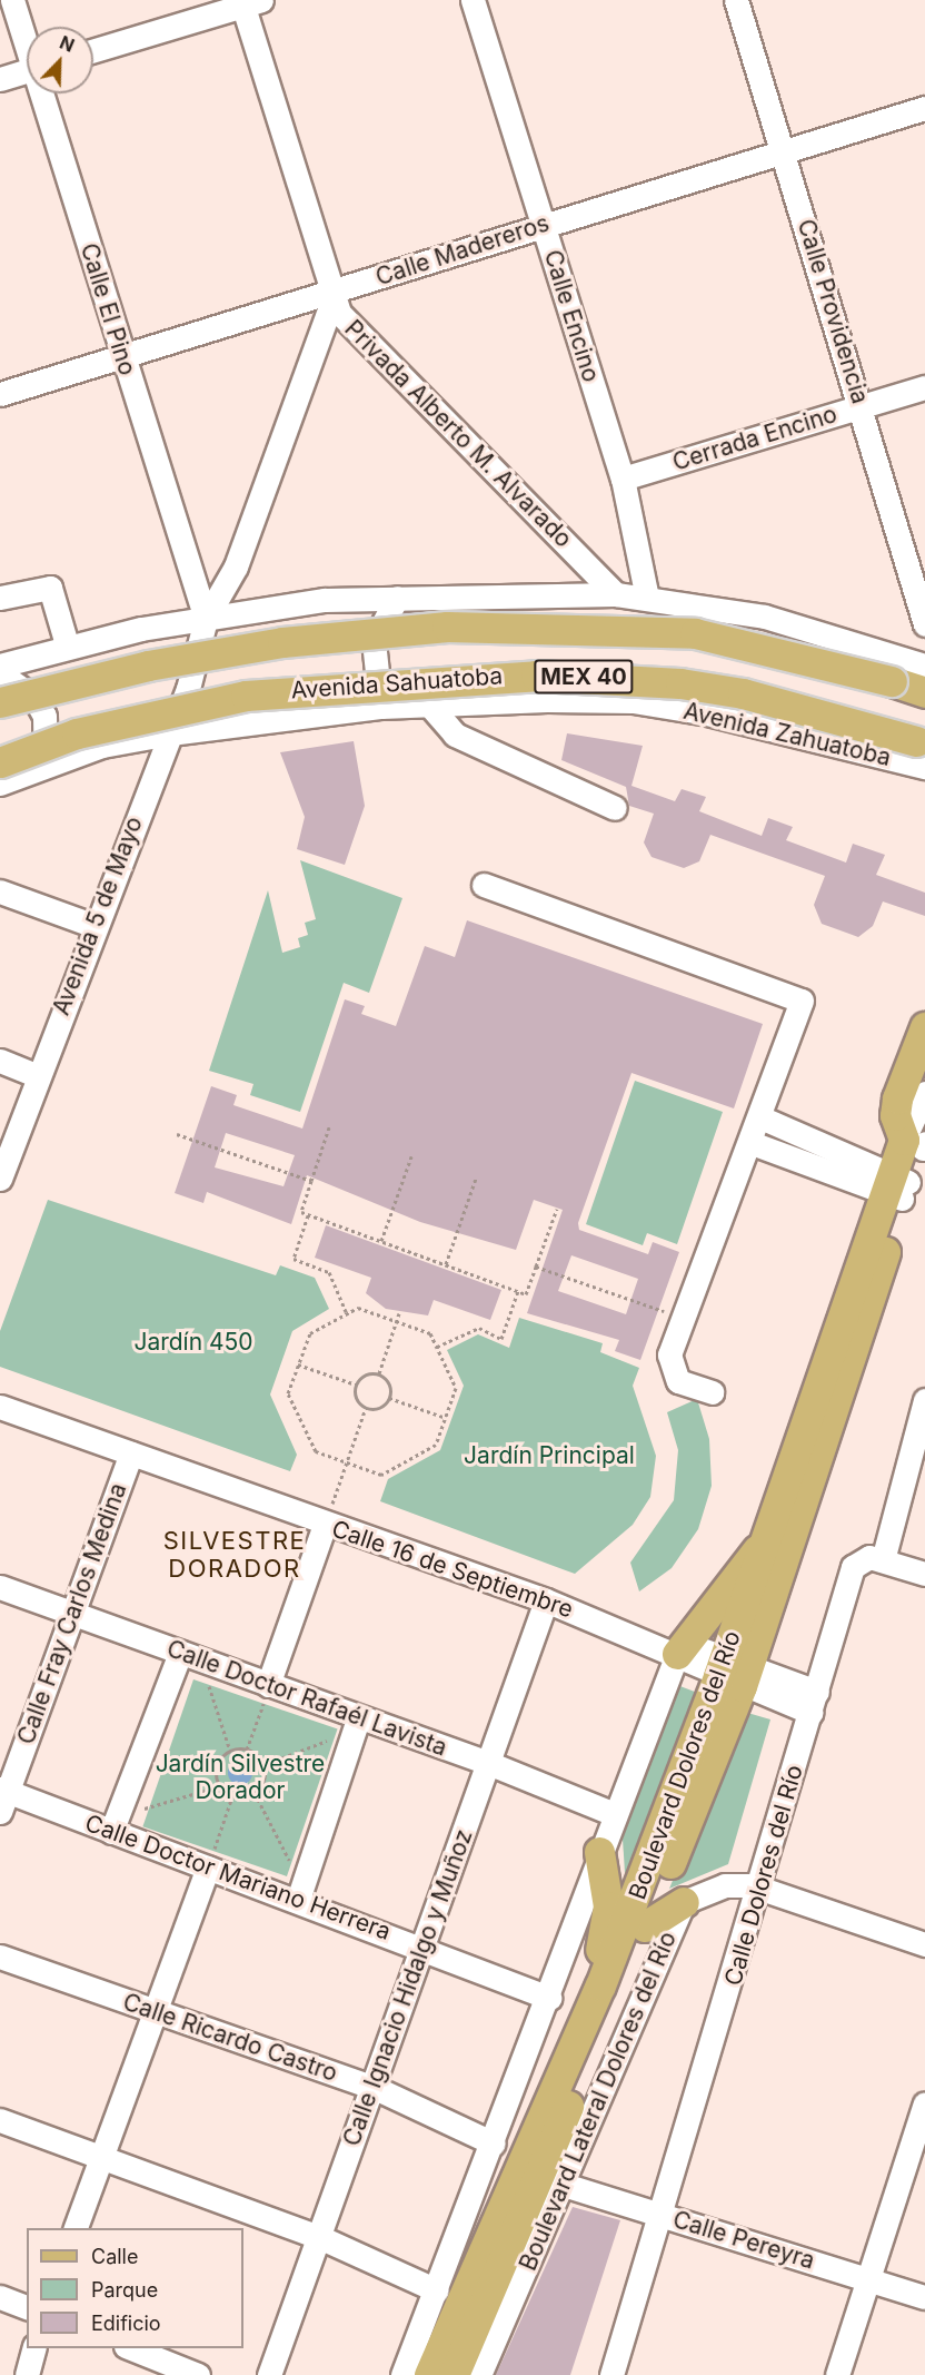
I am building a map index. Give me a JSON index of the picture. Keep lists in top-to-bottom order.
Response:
{
  "streets": {
    "main road": ["MEX 40", "Avenida Sahuatoba", "Boulevard Dolores del Río"],
    "street": [
      "Calle Madereros",
      "Calle El Pino",
      "Calle Providencia",
      "Calle Encino",
      "Privada Alberto M. Alvarado",
      "Cerrada Encino",
      "Avenida Zahuatoba",
      "Avenida 5 de Mayo",
      "Calle 16 de Septiembre",
      "Calle Fray Carlos Medina",
      "Calle Doctor Rafaél Lavista",
      "Calle Dolores del Río",
      "Calle Doctor Mariano Herrera",
      "Calle Ignacio Hidalgo y Muñoz",
      "Calle Ricardo Castro",
      "Boulevard Lateral Dolores del Río",
      "Calle Pereyra"
    ]
  },
  "crossings": [
    ["Calle Madereros", "Calle El Pino"],
    ["Calle Madereros", "Calle Providencia"],
    ["Calle Madereros", "Calle Encino"],
    ["Calle Madereros", "Privada Alberto M. Alvarado"],
    ["Calle El Pino", "Privada Alberto M. Alvarado"],
    ["Calle El Pino", "Avenida 5 de Mayo"],
    ["Calle Providencia", "Cerrada Encino"],
    ["Calle Encino", "Cerrada Encino"],
    ["Privada Alberto M. Alvarado", "Avenida 5 de Mayo"],
    ["Avenida Sahuatoba", "Avenida Zahuatoba"],
    ["Avenida Zahuatoba", "Avenida 5 de Mayo"],
    ["Calle 16 de Septiembre", "Calle Fray Carlos Medina"],
    ["Calle 16 de Septiembre", "Boulevard Dolores del Río"],
    ["Calle 16 de Septiembre", "Calle Dolores del Río"],
    ["Calle 16 de Septiembre", "Calle Ignacio Hidalgo y Muñoz"],
    ["Calle Fray Carlos Medina", "Calle Doctor Rafaél Lavista"],
    ["Calle Fray Carlos Medina", "Calle Doctor Mariano Herrera"],
    ["Calle Doctor Rafaél Lavista", "Calle Ignacio Hidalgo y Muñoz"],
    ["Calle Dolores del Río", "Boulevard Lateral Dolores del Río"],
    ["Calle Dolores del Río", "Calle Pereyra"],
    ["Calle Doctor Mariano Herrera", "Calle Ignacio Hidalgo y Muñoz"],
    ["Calle Ignacio Hidalgo y Muñoz", "Calle Ricardo Castro"],
    ["Boulevard Lateral Dolores del Río", "Calle Pereyra"]
  ],
  "districts": ["SILVESTRE DORADOR"],
  "parks": ["Jardín 450", "Jardín Principal", "Jardín Silvestre Dorador"],
  "legend": ["Calle", "Parque", "Edificio"],
  "north": "top right"
}
